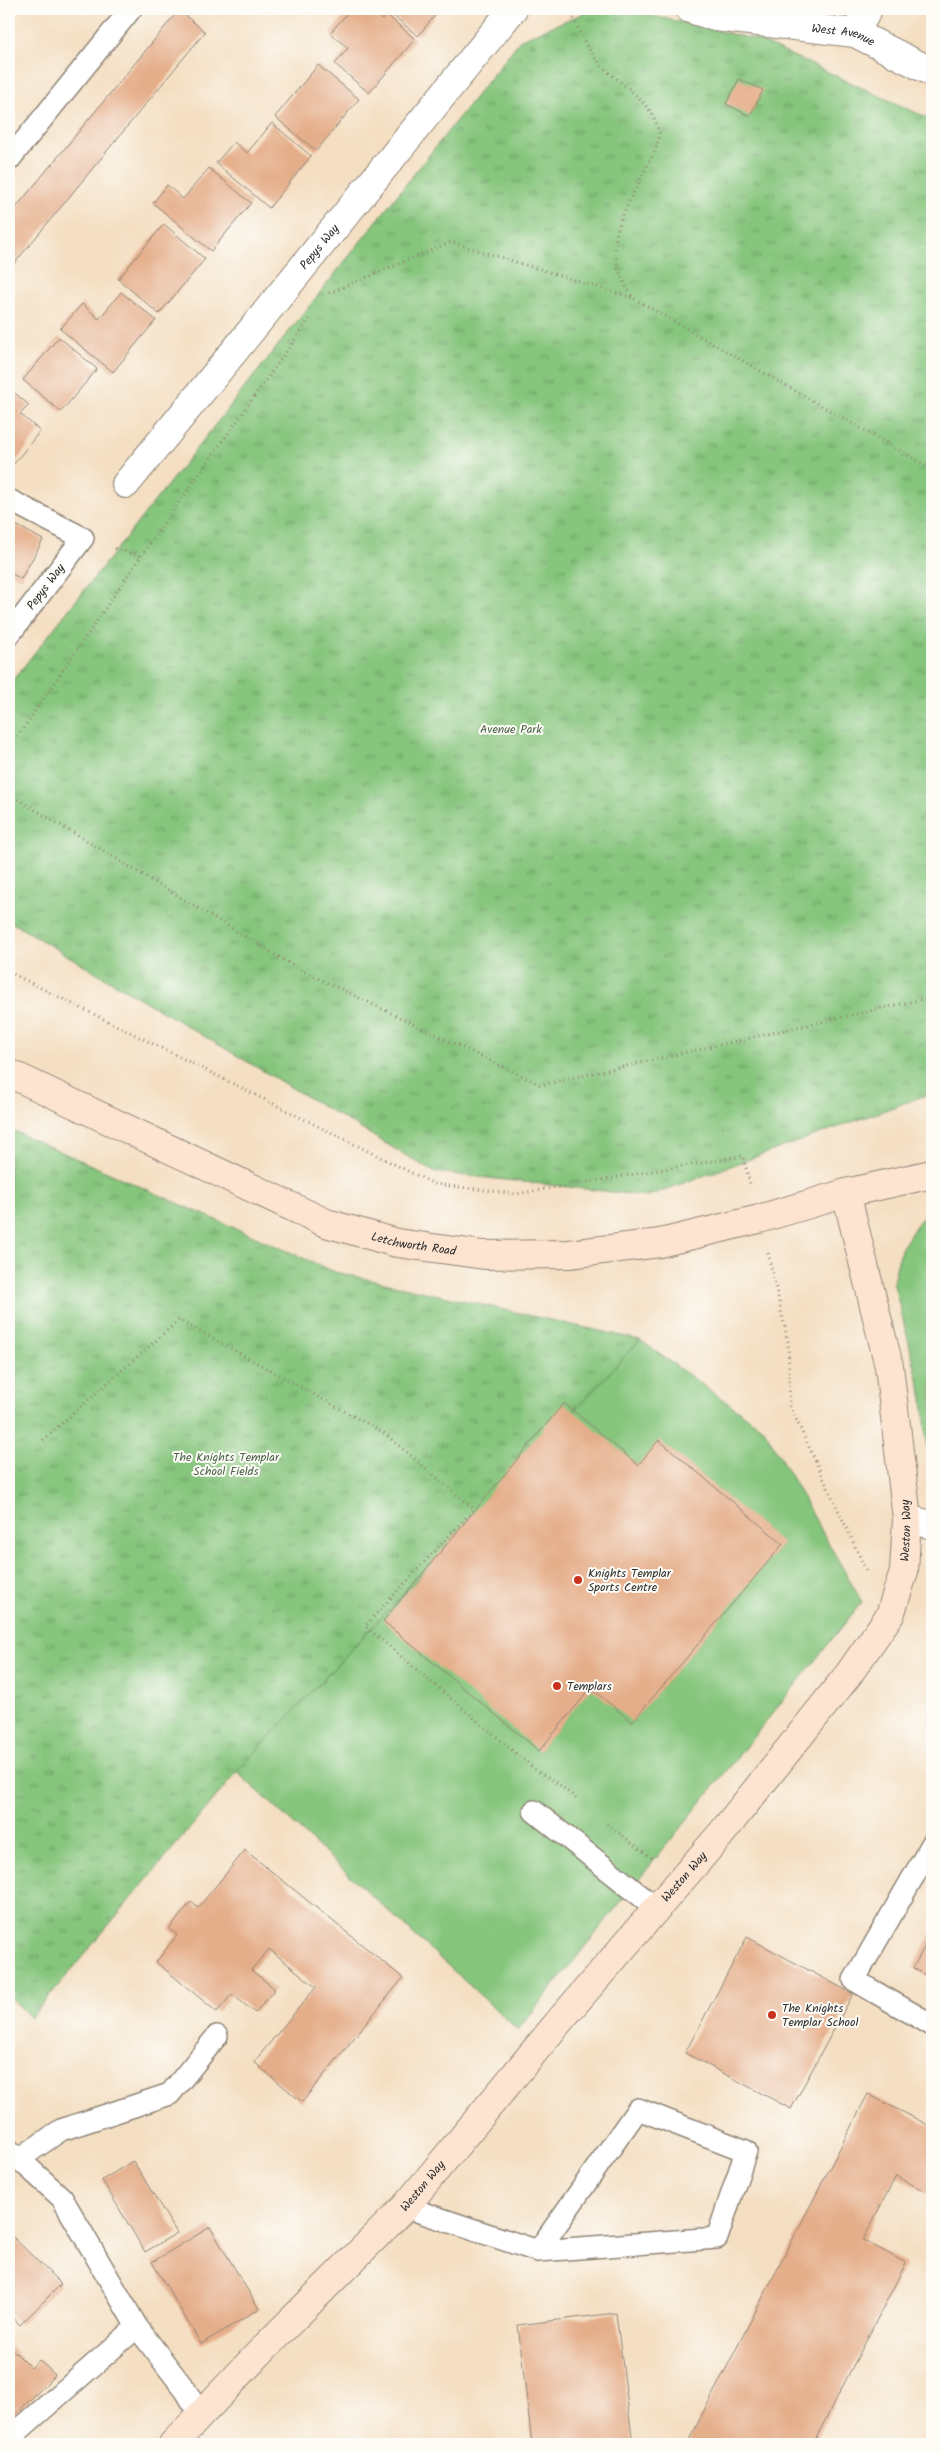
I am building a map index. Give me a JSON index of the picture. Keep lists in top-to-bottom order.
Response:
{
  "streets": {
    "street": [
      "West Avenue",
      "Pepys Way",
      "Letchworth Road",
      "Weston Way"
    ]
  },
  "crossings": [
    ["Letchworth Road", "Weston Way"]
  ],
  "parks": ["Avenue Park", "The Knights Templar School Fields"],
  "places": ["Knights Templar Sports Centre", "Templars", "The Knights Templar School"]
}
